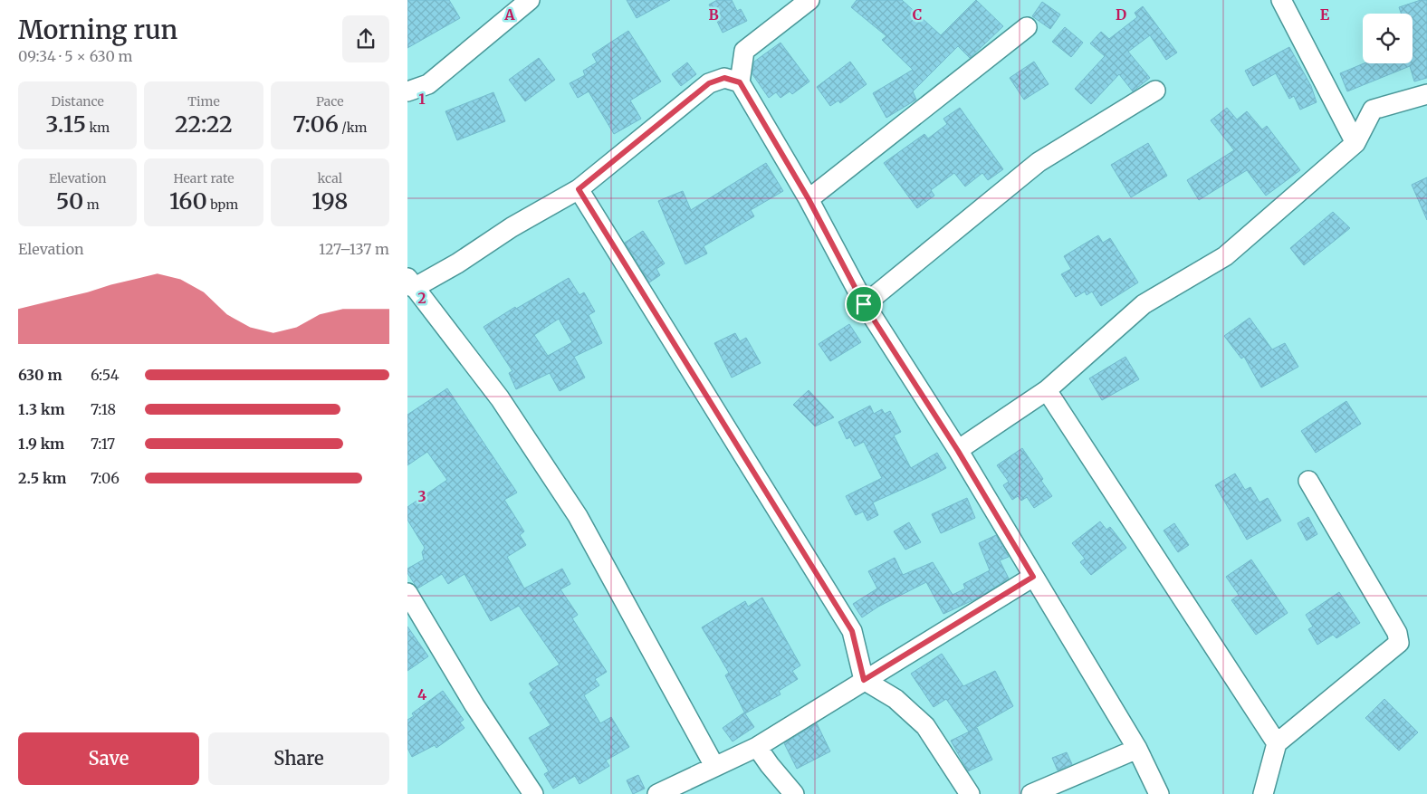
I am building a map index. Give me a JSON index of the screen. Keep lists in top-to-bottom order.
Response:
{
  "page": {
    "heading": ["Morning run", "09:34 · 5 × 630 m"],
    "stats": [
      ["Distance", "3.15 km"],
      ["Time", "22:22"],
      ["Pace", "7:06 /km"],
      ["Elevation", "50 m"],
      ["Heart rate", "160 bpm"],
      ["kcal", "198"]
    ],
    "chart": ["Elevation", "127–137 m"],
    "list": [
      {
        "name": "630 m",
        "note": "6:54"
      },
      {
        "name": "1.3 km",
        "note": "7:18"
      },
      {
        "name": "1.9 km",
        "note": "7:17"
      },
      {
        "name": "2.5 km",
        "note": "7:06"
      }
    ],
    "buttons": ["Save", "Share"]
  },
  "grid": {
    "columns": [
      "A",
      "B",
      "C",
      "D",
      "E"
    ],
    "rows": [
      "1",
      "2",
      "3",
      "4"
    ]
  }
}
